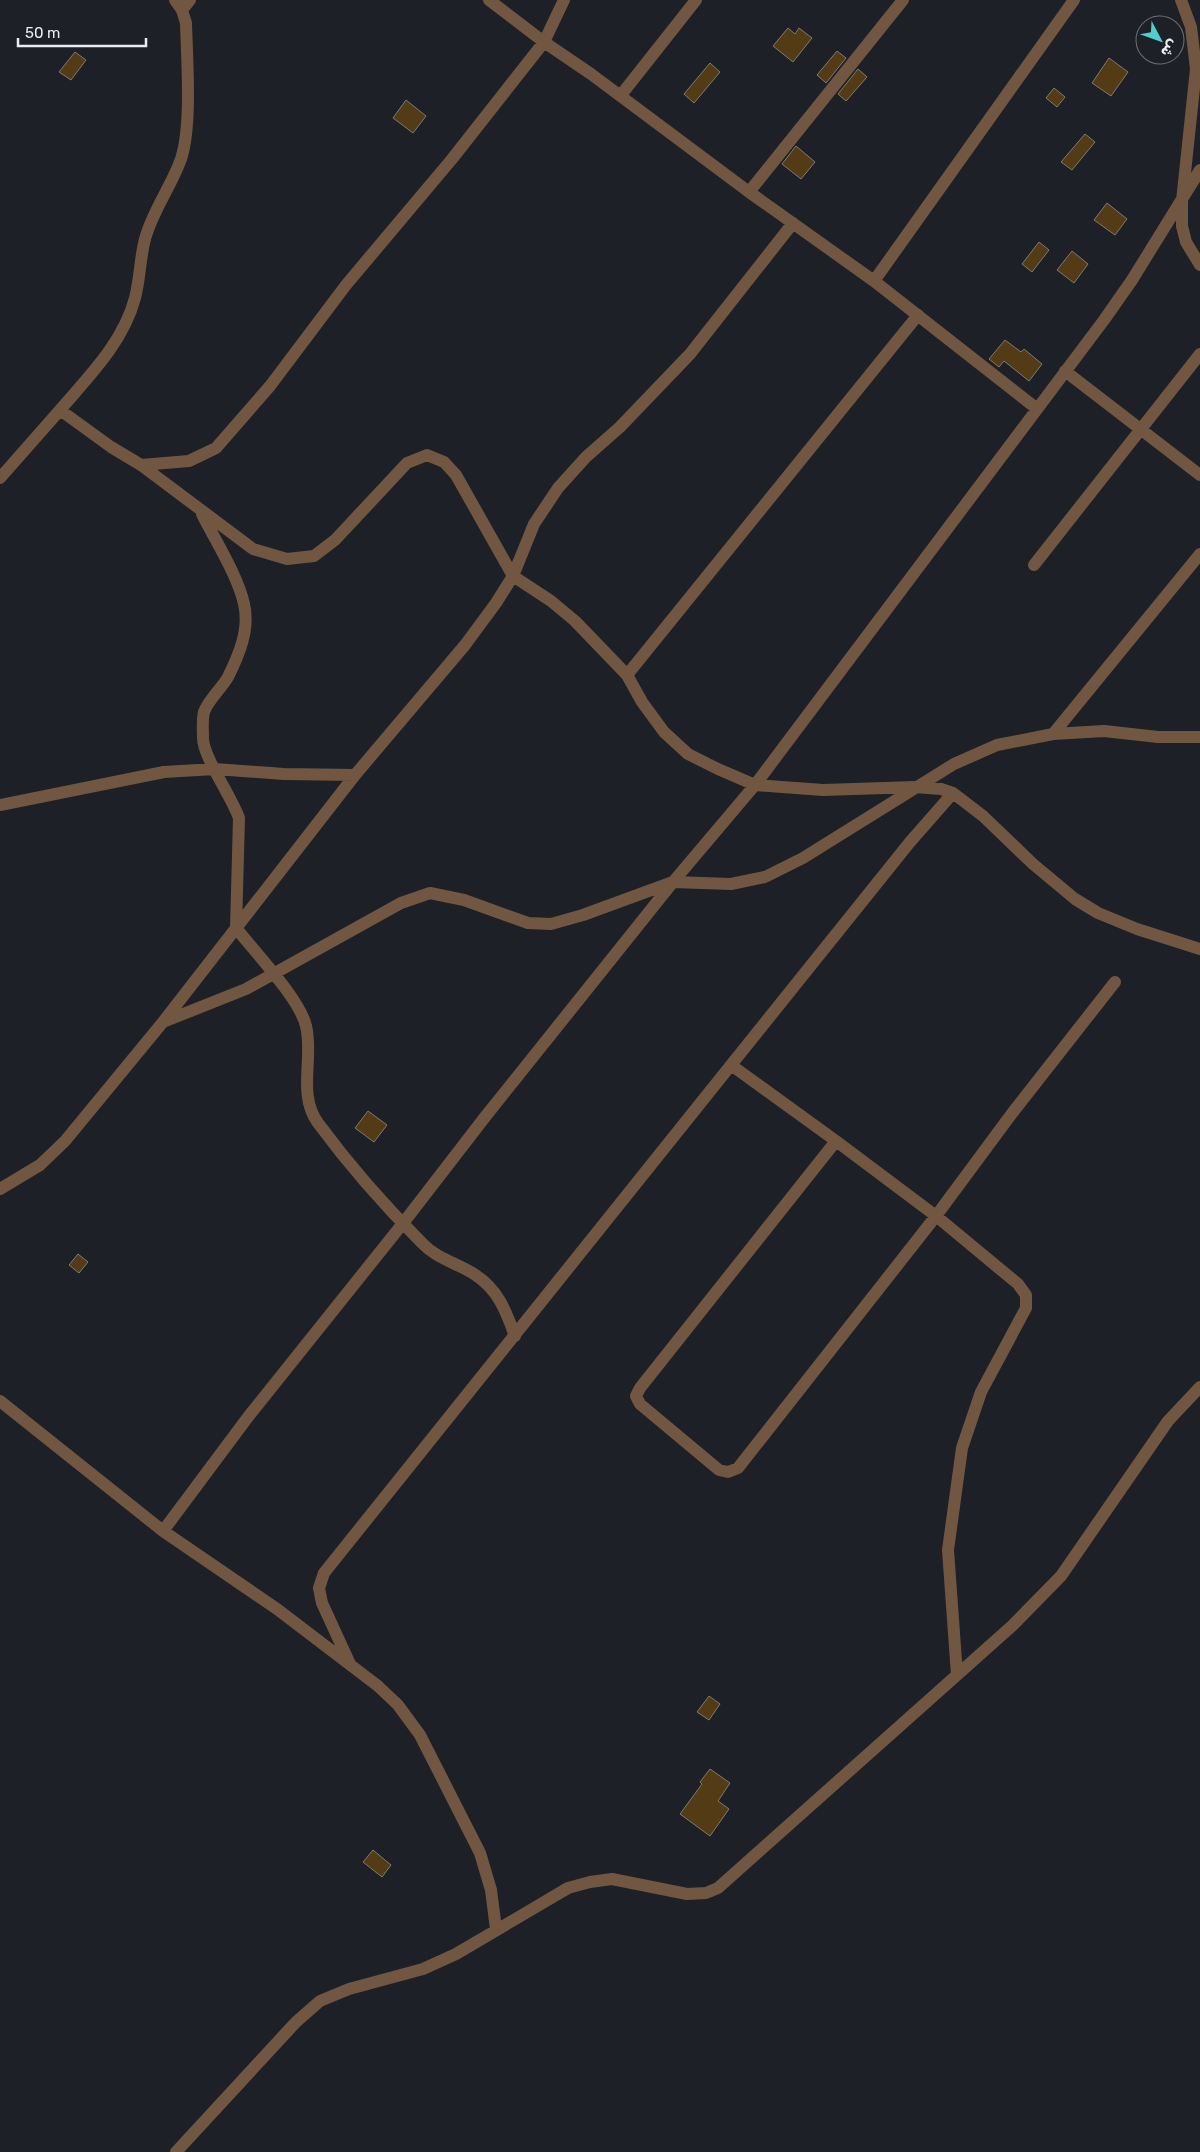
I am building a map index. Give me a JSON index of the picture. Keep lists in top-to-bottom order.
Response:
{
  "scale_bar": "50 m",
  "north": "bottom right"
}
